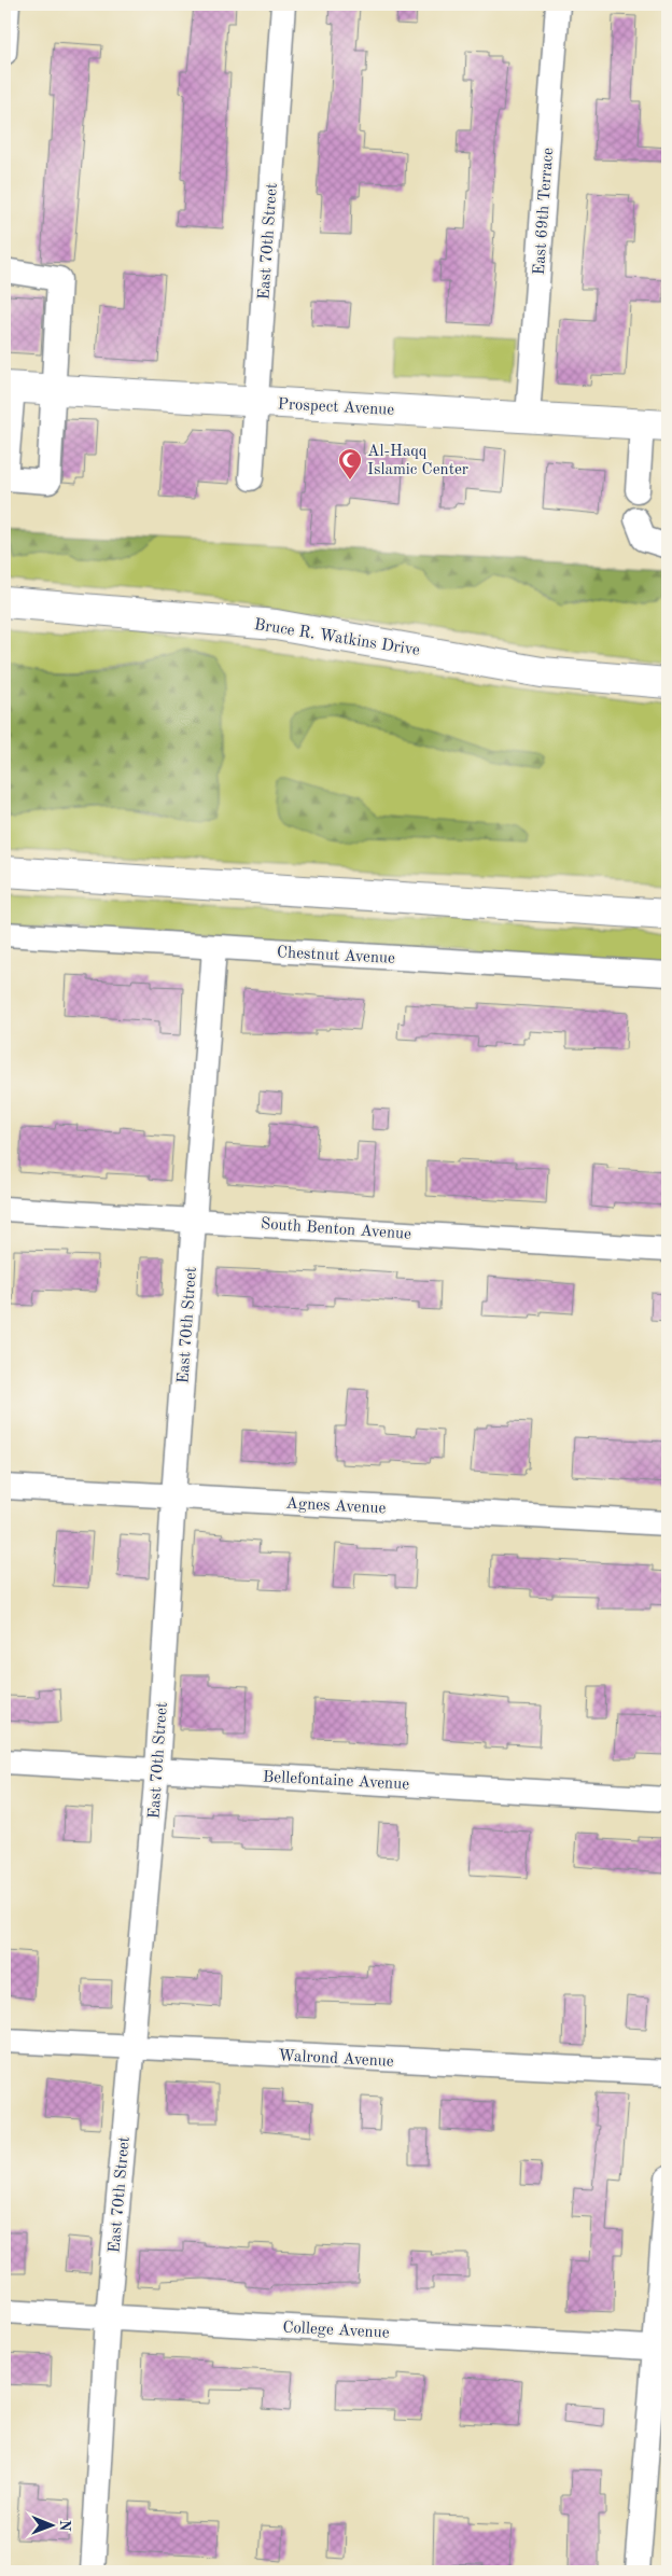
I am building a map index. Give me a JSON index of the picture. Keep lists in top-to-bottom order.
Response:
{
  "streets": {
    "main road": ["Prospect Avenue", "Bruce R. Watkins Drive"],
    "street": [
      "East 69th Terrace",
      "East 70th Street",
      "Chestnut Avenue",
      "South Benton Avenue",
      "Agnes Avenue",
      "Bellefontaine Avenue",
      "Walrond Avenue",
      "College Avenue"
    ]
  },
  "crossings": [
    ["East 69th Terrace", "Prospect Avenue"],
    ["East 70th Street", "Prospect Avenue"],
    ["East 70th Street", "Chestnut Avenue"],
    ["East 70th Street", "South Benton Avenue"],
    ["East 70th Street", "Agnes Avenue"],
    ["East 70th Street", "Bellefontaine Avenue"],
    ["East 70th Street", "Walrond Avenue"],
    ["East 70th Street", "College Avenue"]
  ],
  "places": {
    "mosque": ["Al-Haqq Islamic Center"]
  },
  "north": "right"
}
